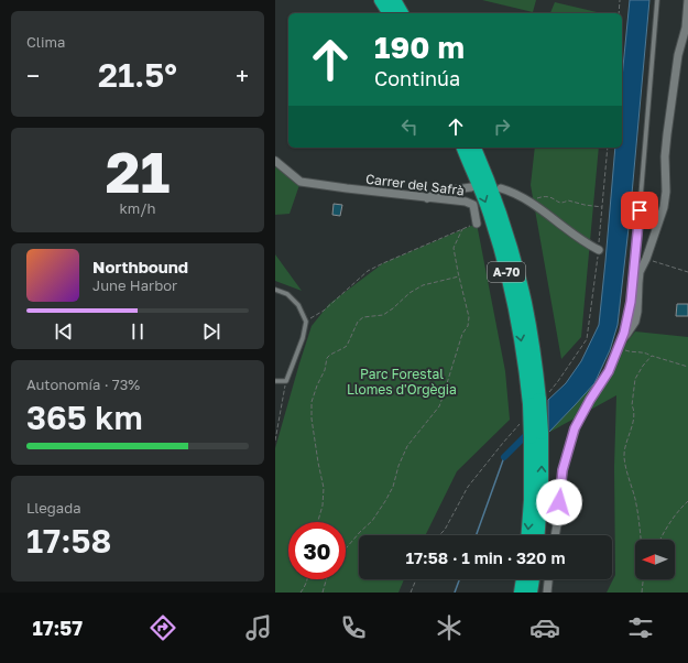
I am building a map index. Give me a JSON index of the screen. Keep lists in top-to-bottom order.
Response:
{
  "streets": {
    "highway": ["A-70"],
    "street": ["Carrer del Safrà"]
  },
  "parks": ["Parc Forestal Llomes d'Orgègia"],
  "north": "left",
  "page": {
    "tile": [
      "Clima",
      ["21", "km/h"],
      ["Autonomía · 73%", "365 km"],
      ["Llegada", "17:58"]
    ],
    "turn": ["190 m", "Continúa"],
    "heat": ["−", "21.5°", "+"],
    "song": ["Northbound", "June Harbor"],
    "limit": "30",
    "trip": "17:58 · 1 min · 320 m",
    "tabs": "17:57"
  }
}
